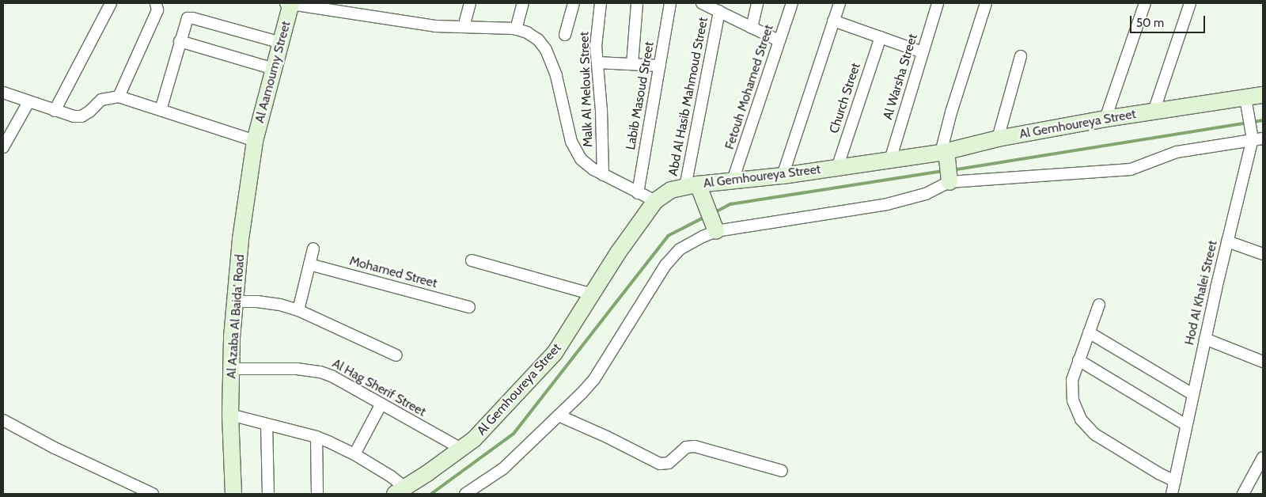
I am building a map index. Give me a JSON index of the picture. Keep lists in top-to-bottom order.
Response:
{
  "streets": {
    "street": [
      "Al Aamoumy Street",
      "Al Warsha Street",
      "Fetouh Mohamed Street",
      "Malk Al Melouk Street",
      "Labib Masoud Street",
      "Abd Al Hasib Mahmoud Street",
      "Church Street",
      "Al Gemhoureya Street",
      "Mohamed Street",
      "Hod Al Khalei Street",
      "Al Azaba Al Baida' Road",
      "Al Hag Sherif Street"
    ]
  },
  "crossings": [
    ["Al Aamoumy Street", "Al Azaba Al Baida' Road"],
    ["Al Warsha Street", "Al Gemhoureya Street"],
    ["Fetouh Mohamed Street", "Al Gemhoureya Street"],
    ["Abd Al Hasib Mahmoud Street", "Al Gemhoureya Street"],
    ["Church Street", "Al Gemhoureya Street"],
    ["Al Gemhoureya Street", "Hod Al Khalei Street"],
    ["Al Gemhoureya Street", "Al Hag Sherif Street"],
    ["Al Azaba Al Baida' Road", "Al Hag Sherif Street"]
  ],
  "scale_bar": "50 m"
}
